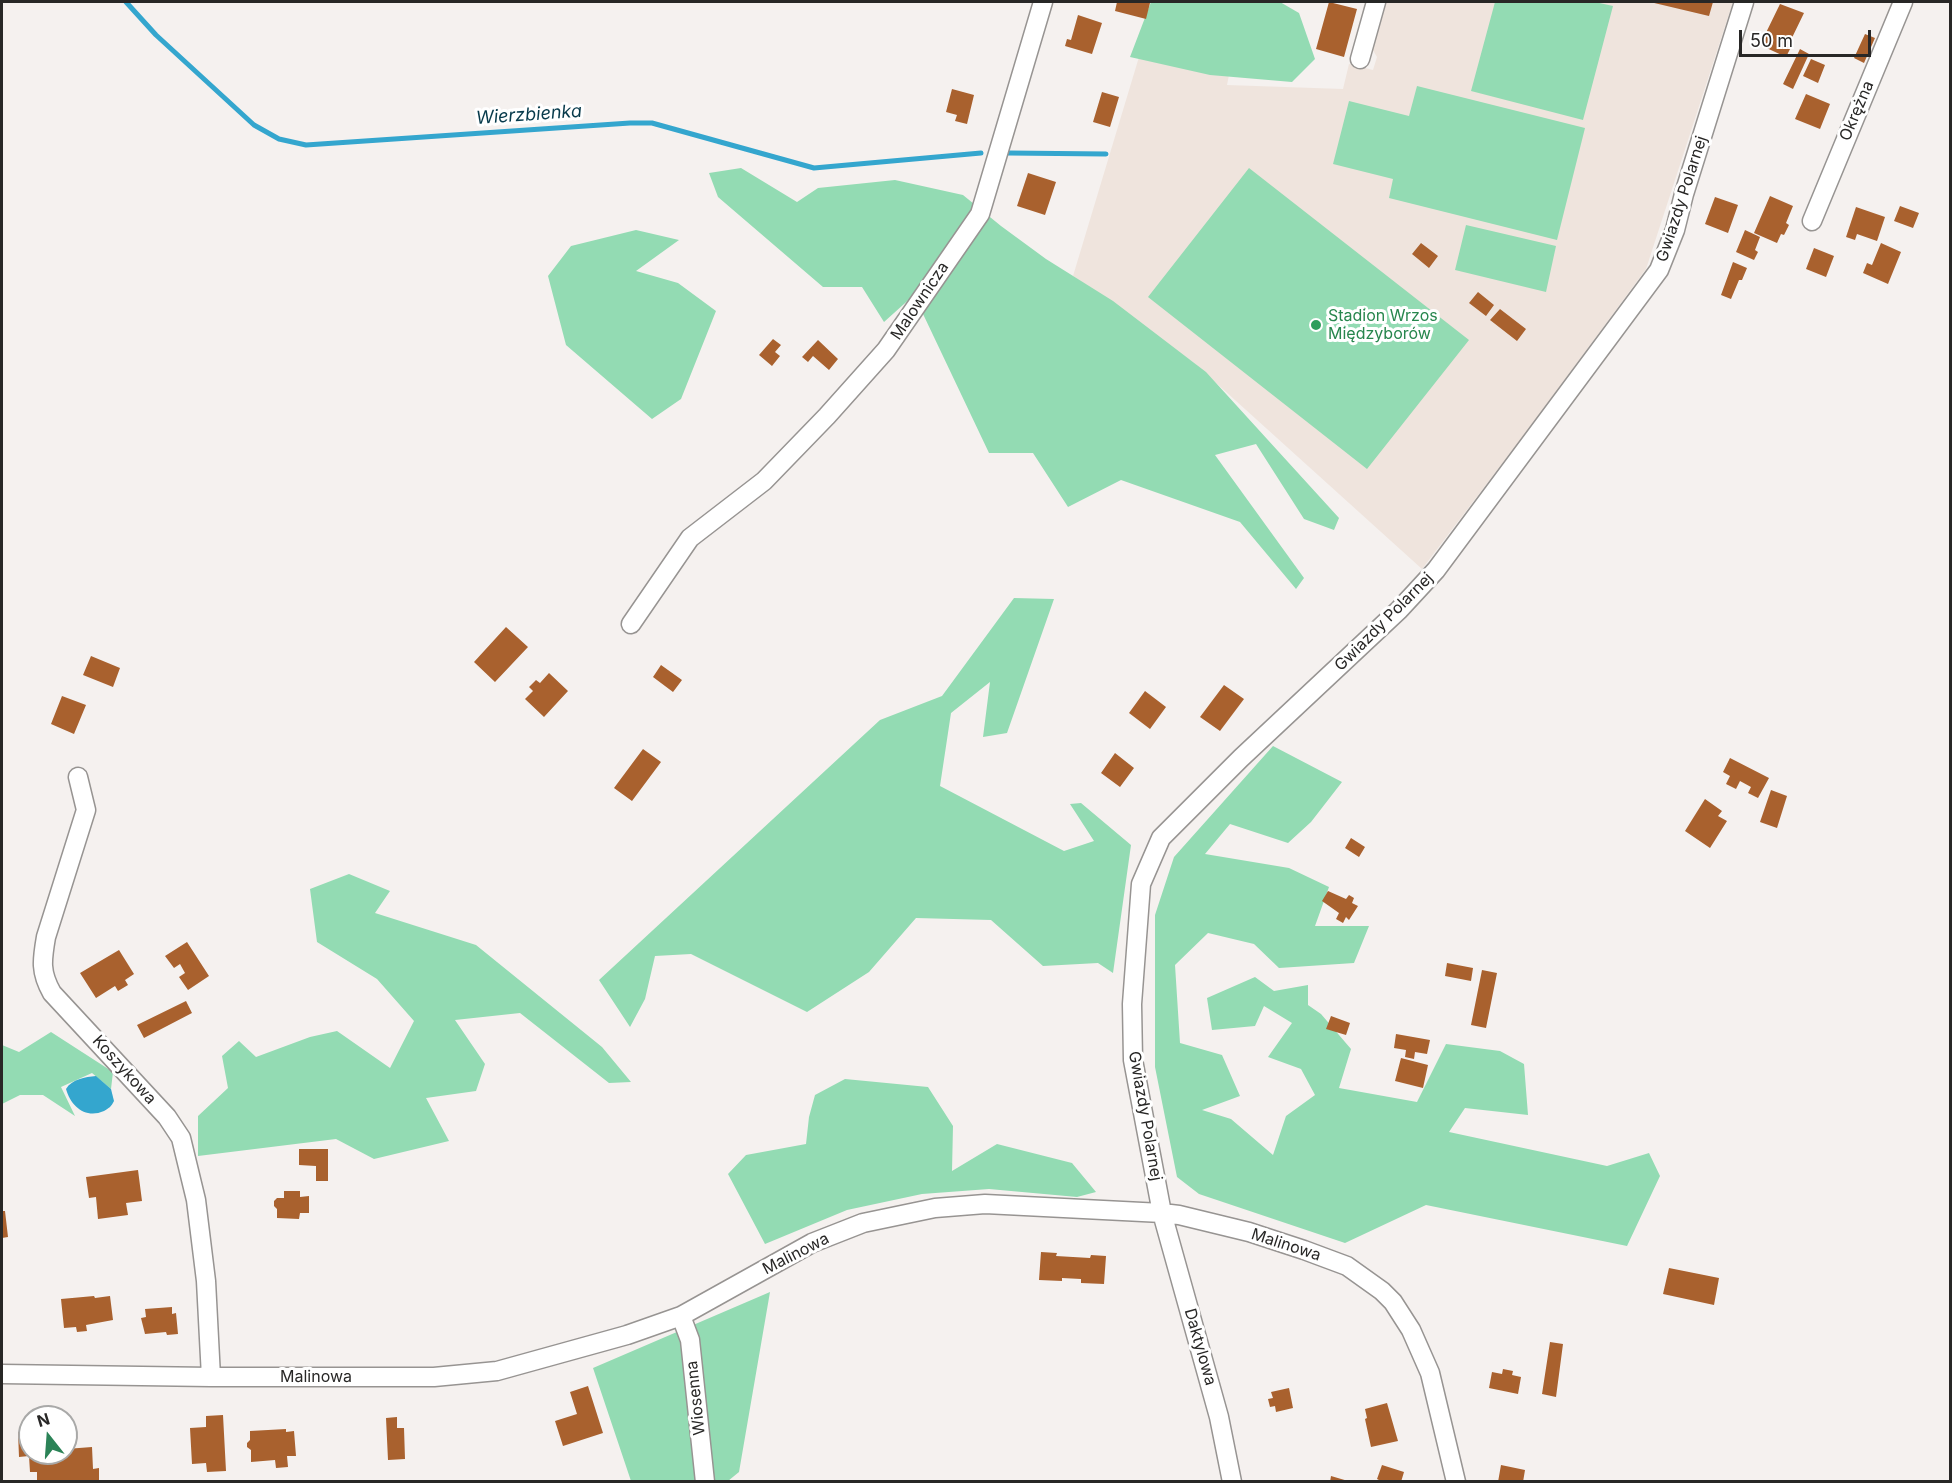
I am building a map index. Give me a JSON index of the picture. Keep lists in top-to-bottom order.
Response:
{
  "streets": {
    "street": [
      "Okrężna",
      "Gwiazdy Polarnej",
      "Malownicza",
      "Koszykowa",
      "Malinowa",
      "Daktylowa",
      "Wiosenna"
    ]
  },
  "crossings": [
    ["Gwiazdy Polarnej", "Malinowa"],
    ["Gwiazdy Polarnej", "Daktylowa"],
    ["Koszykowa", "Malinowa"],
    ["Malinowa", "Daktylowa"],
    ["Malinowa", "Wiosenna"]
  ],
  "water": ["Wierzbienka"],
  "places": ["Stadion Wrzos Międzyborów"],
  "scale_bar": "50 m",
  "north": "top"
}
